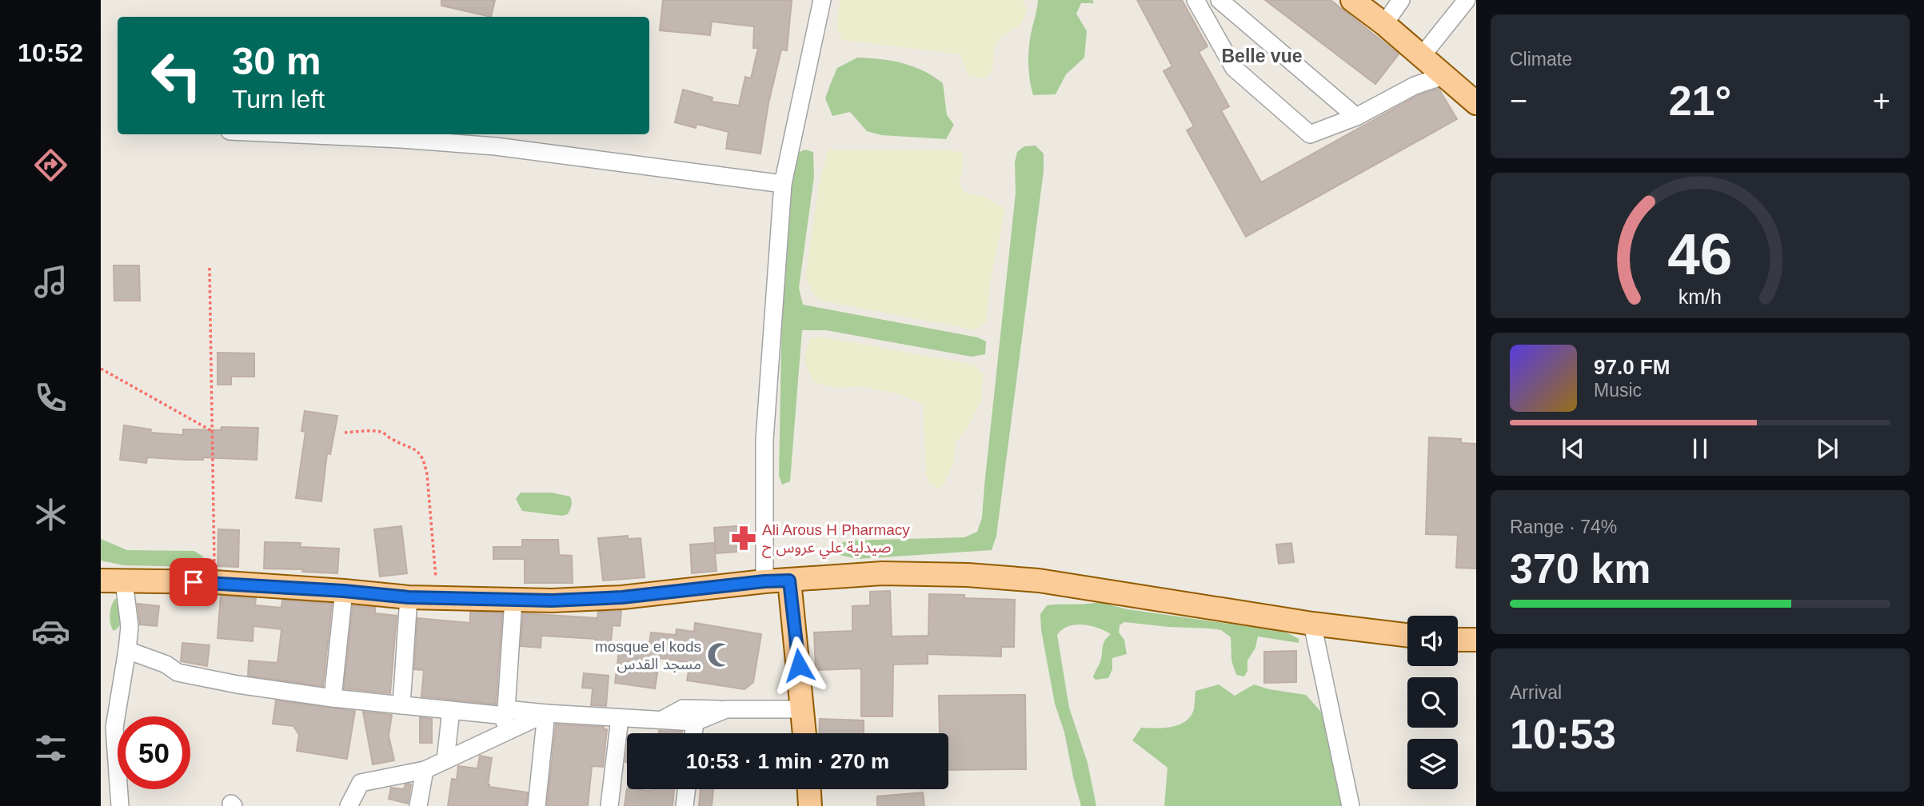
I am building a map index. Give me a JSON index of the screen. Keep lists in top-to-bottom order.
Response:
{
  "districts": ["Belle vue"],
  "places": {
    "pharmacy": ["Ali Arous H Pharmacy صيدلية علي عروس ح"],
    "mosque": ["mosque el kods مسجد القدس"]
  },
  "page": {
    "tabs": "10:52",
    "tile": [
      "Climate",
      ["Range · 74%", "370 km"],
      ["Arrival", "10:53"]
    ],
    "turn": ["30 m", "Turn left"],
    "heat": ["−", "21°", "+"],
    "song": ["97.0 FM", "Music"],
    "limit": "50",
    "trip": "10:53 · 1 min · 270 m",
    "gauge": ["46", "km/h"]
  }
}
